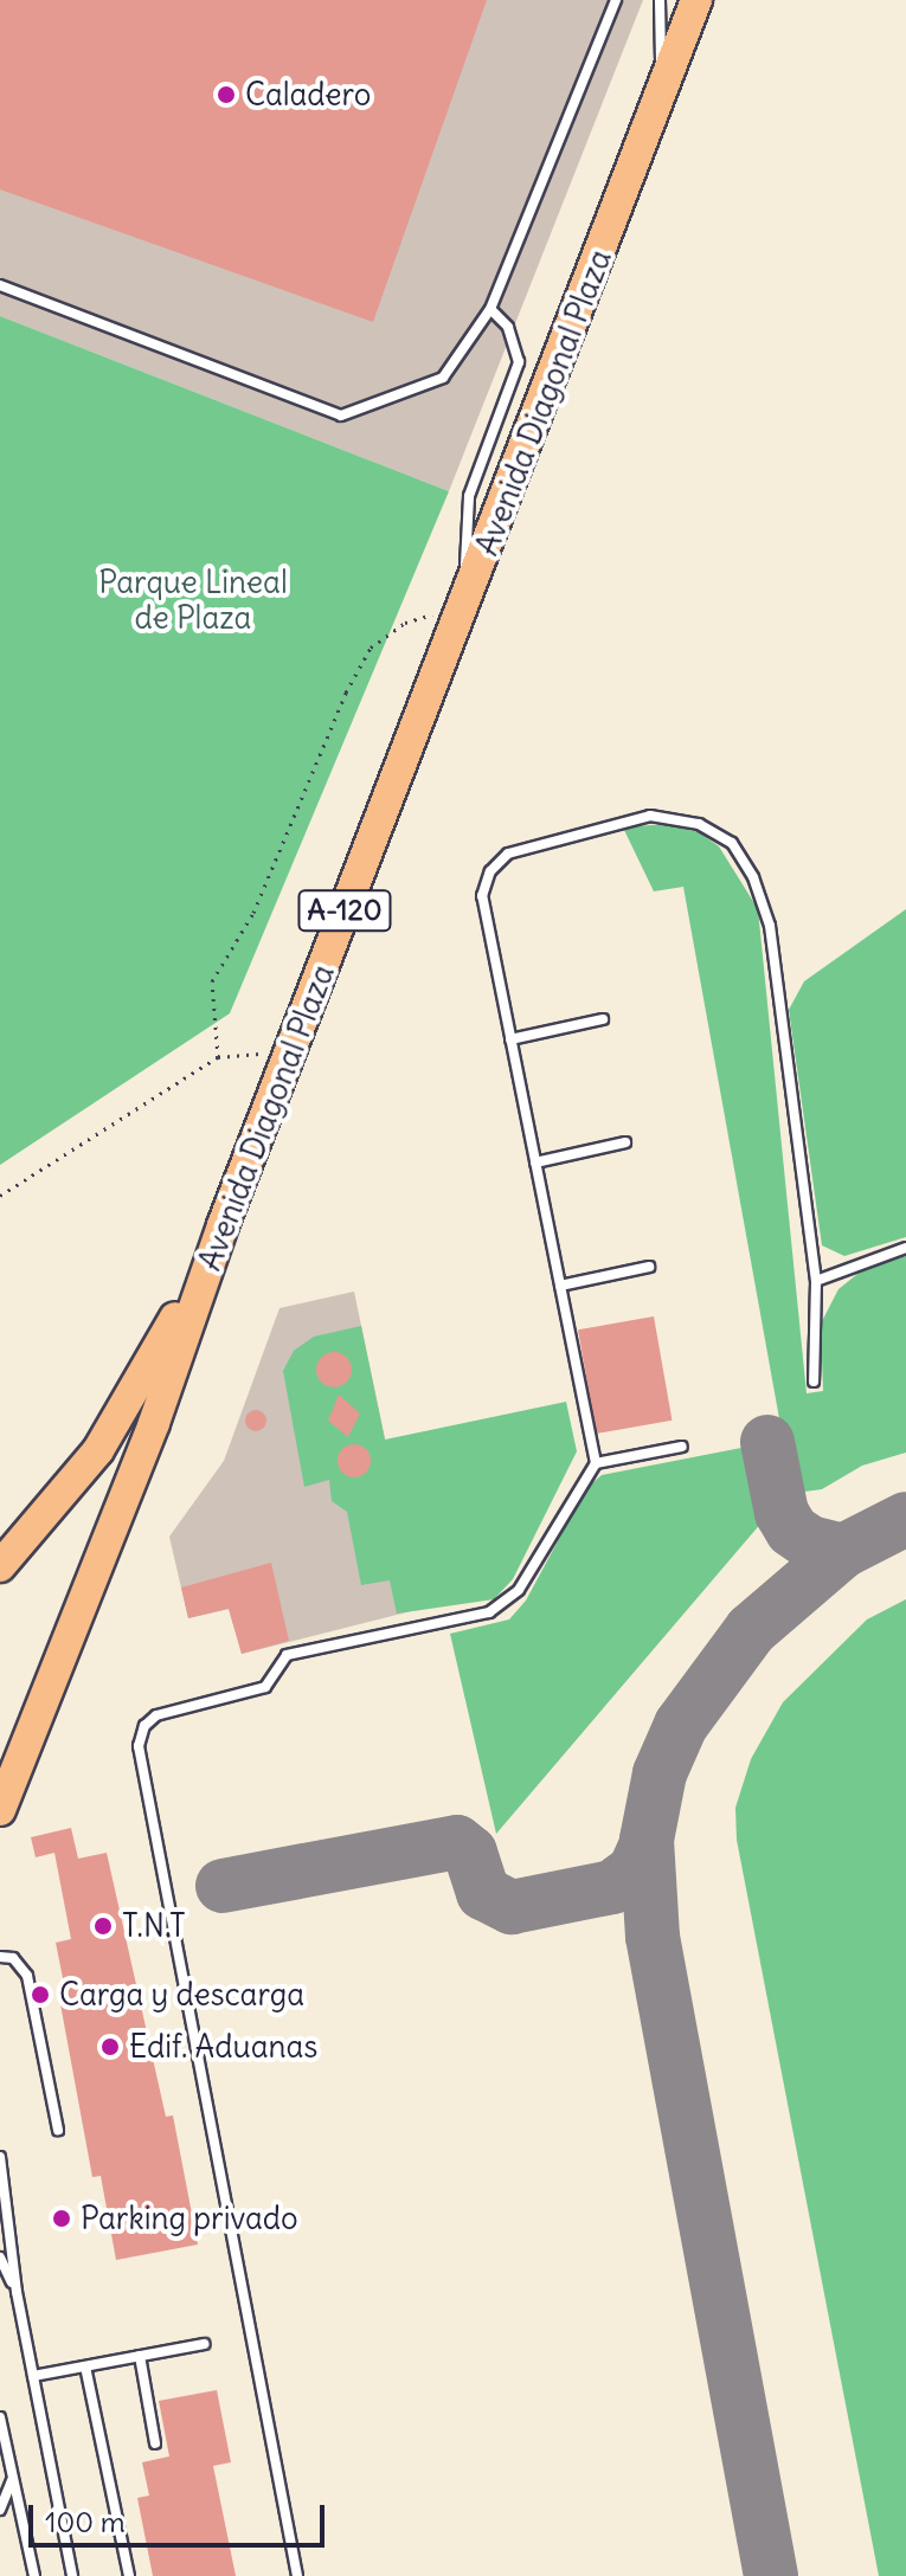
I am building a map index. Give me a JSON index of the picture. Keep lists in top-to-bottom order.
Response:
{
  "streets": {
    "main road": ["Avenida Diagonal Plaza", "A-120"]
  },
  "crossings": [
    ["Avenida Diagonal Plaza", "A-120"]
  ],
  "parks": ["Parque Lineal de Plaza"],
  "places": [
    "Caladero",
    "T.N.T",
    "Carga y descarga",
    "Edif. Aduanas",
    "Parking privado"
  ],
  "scale_bar": "100 m"
}
